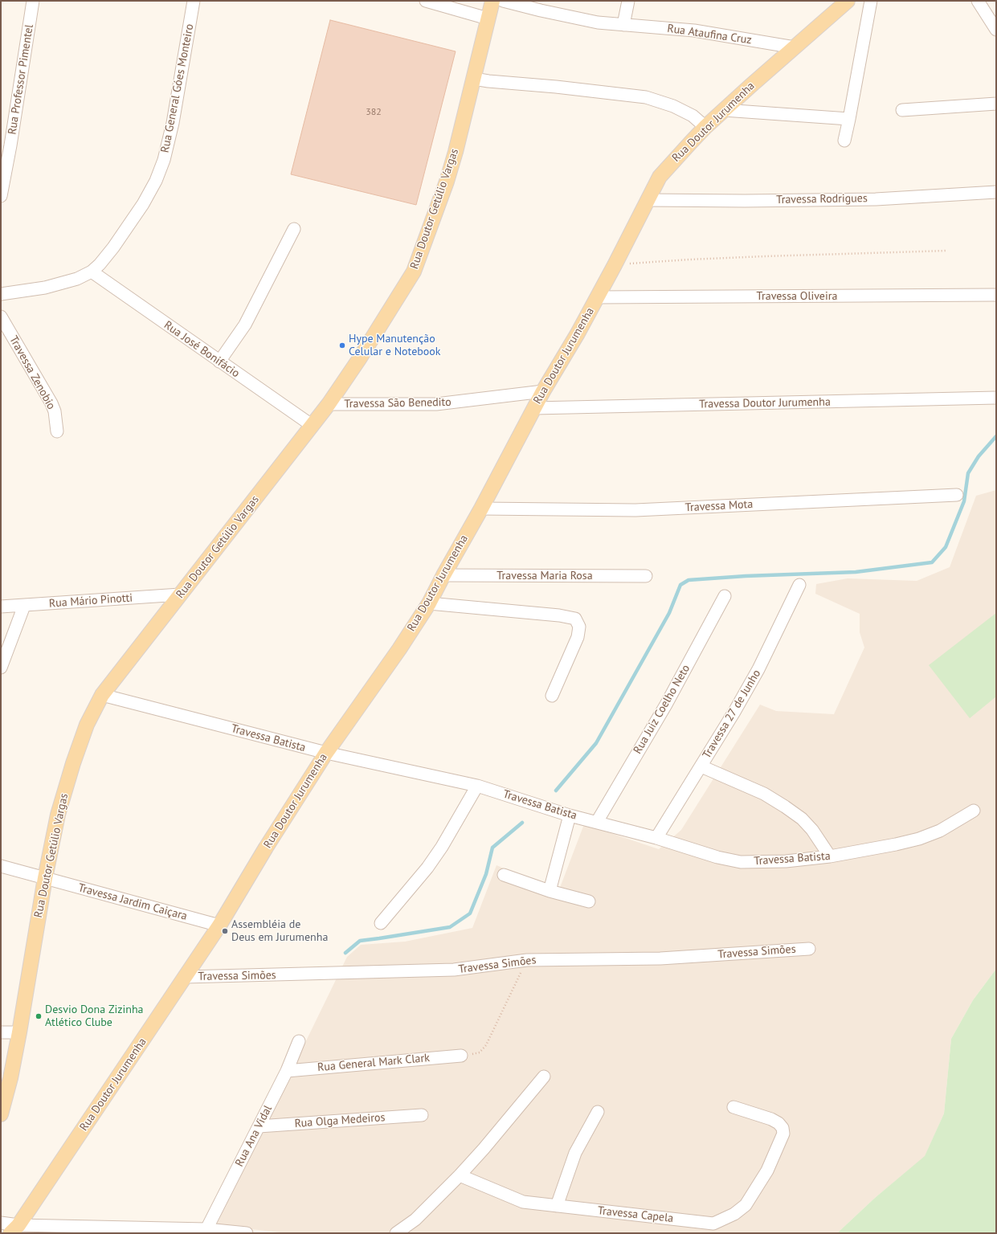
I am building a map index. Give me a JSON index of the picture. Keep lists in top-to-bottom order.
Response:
{
  "streets": {
    "main road": ["Rua Doutor Jurumenha", "Rua Doutor Getúlio Vargas"],
    "street": [
      "Rua Ataufina Cruz",
      "Rua Professor Pimentel",
      "Rua General Góes Monteiro",
      "Travessa Rodrigues",
      "Travessa Oliveira",
      "Rua José Bonifácio",
      "Travessa Zenobio",
      "Travessa São Benedito",
      "Travessa Doutor Jurumenha",
      "Travessa Mota",
      "Travessa Maria Rosa",
      "Rua Mário Pinotti",
      "Rua Juiz Coelho Neto",
      "Travessa 27 de Junho",
      "Travessa Batista",
      "Travessa Jardim Caiçara",
      "Travessa Simões",
      "Rua General Mark Clark",
      "Rua Olga Medeiros",
      "Rua Ana Vidal",
      "Travessa Capela"
    ]
  },
  "crossings": [
    ["Rua Ataufina Cruz", "Rua Doutor Jurumenha"],
    ["Rua General Góes Monteiro", "Rua José Bonifácio"],
    ["Rua Doutor Jurumenha", "Travessa Rodrigues"],
    ["Rua Doutor Jurumenha", "Travessa Oliveira"],
    ["Rua Doutor Jurumenha", "Travessa São Benedito"],
    ["Rua Doutor Jurumenha", "Travessa Doutor Jurumenha"],
    ["Rua Doutor Jurumenha", "Travessa Mota"],
    ["Rua Doutor Jurumenha", "Travessa Maria Rosa"],
    ["Rua Doutor Jurumenha", "Travessa Batista"],
    ["Rua Doutor Jurumenha", "Travessa Jardim Caiçara"],
    ["Rua Doutor Jurumenha", "Travessa Simões"],
    ["Rua Doutor Getúlio Vargas", "Rua José Bonifácio"],
    ["Rua Doutor Getúlio Vargas", "Travessa São Benedito"],
    ["Rua Doutor Getúlio Vargas", "Rua Mário Pinotti"],
    ["Rua Doutor Getúlio Vargas", "Travessa Batista"],
    ["Rua Doutor Getúlio Vargas", "Travessa Jardim Caiçara"],
    ["Rua Juiz Coelho Neto", "Travessa Batista"],
    ["Travessa 27 de Junho", "Travessa Batista"],
    ["Rua General Mark Clark", "Rua Ana Vidal"],
    ["Rua Olga Medeiros", "Rua Ana Vidal"]
  ],
  "places": ["Hype Manutenção Celular e Notebook", "Assembléia de Deus em Jurumenha", "Desvio Dona Zizinha Atlético Clube"],
  "house_numbers": ["382"]
}
